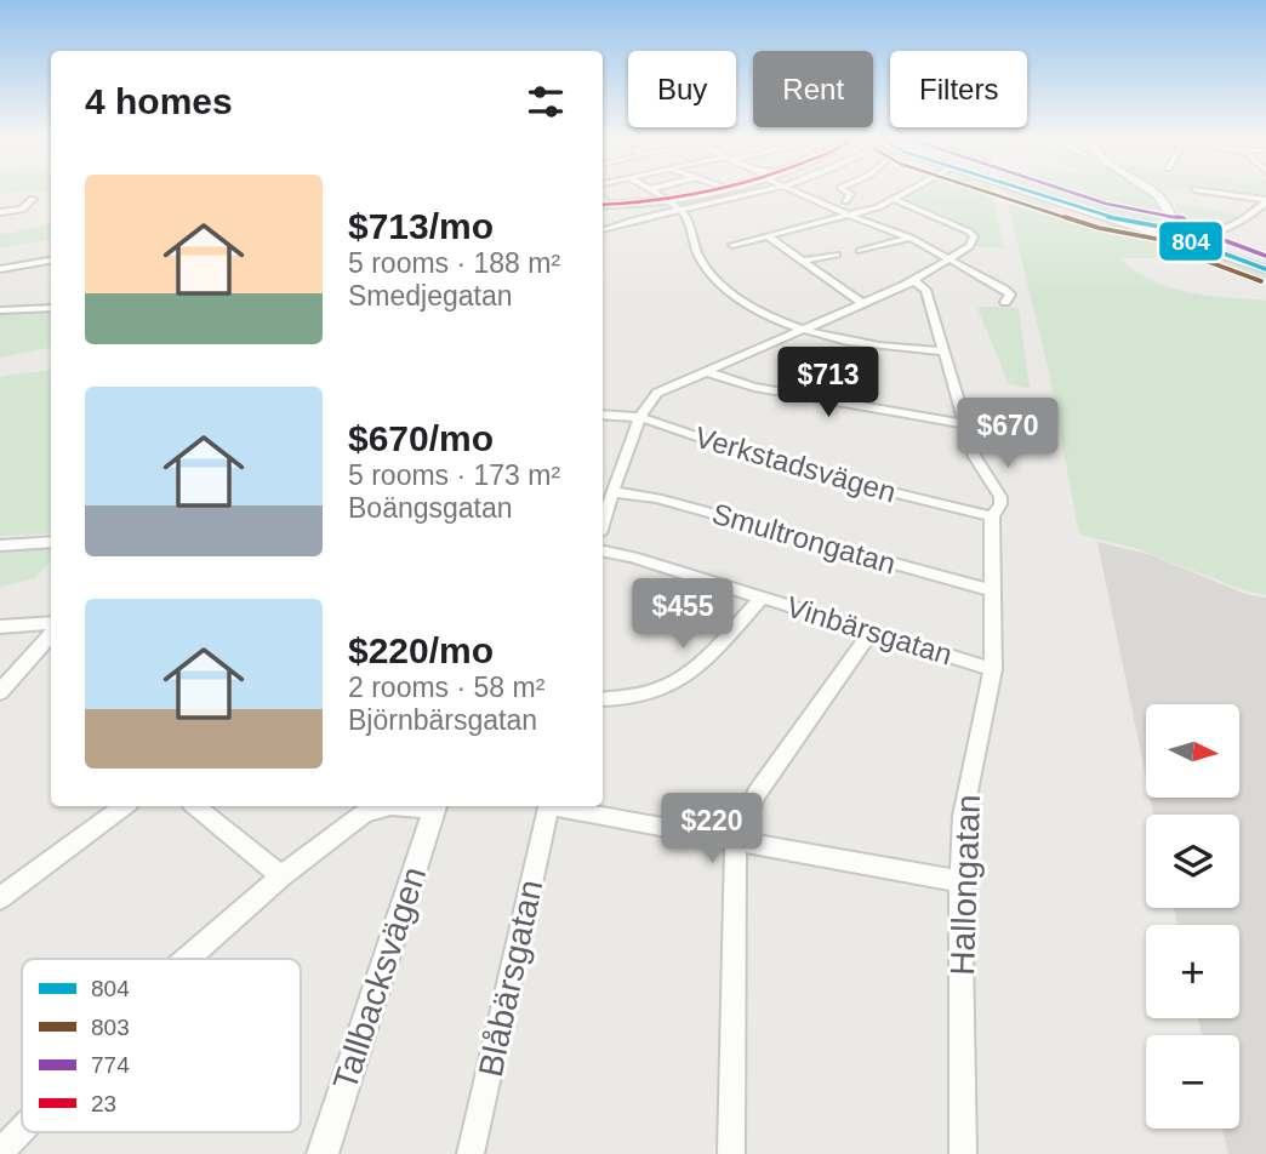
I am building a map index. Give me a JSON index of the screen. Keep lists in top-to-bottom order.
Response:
{
  "streets": {
    "street": [
      "Verkstadsvägen",
      "Smultrongatan",
      "Vinbärsgatan",
      "Hallongatan",
      "Tallbacksvägen",
      "Blåbärsgatan"
    ]
  },
  "crossings": [
    ["Verkstadsvägen", "Hallongatan"],
    ["Smultrongatan", "Hallongatan"],
    ["Vinbärsgatan", "Hallongatan"]
  ],
  "lines": [
    "transit line 804",
    "transit line 803",
    "transit line 774",
    "transit line 23"
  ],
  "legend": [
    "804",
    "803",
    "774",
    "23"
  ],
  "north": "right",
  "page": {
    "chip": ["Buy", "Rent", "Filters"],
    "heading": "4 homes",
    "list": [
      {
        "name": "$713/mo",
        "note": "5 rooms · 188 m² · Smedjegatan"
      },
      {
        "name": "$670/mo",
        "note": "5 rooms · 173 m² · Boängsgatan"
      },
      {
        "name": "$220/mo",
        "note": "2 rooms · 58 m² · Björnbärsgatan"
      }
    ],
    "price": [
      "$713",
      "$670",
      "$455",
      "$220"
    ],
    "map_buttons": ["+", "−"]
  }
}
